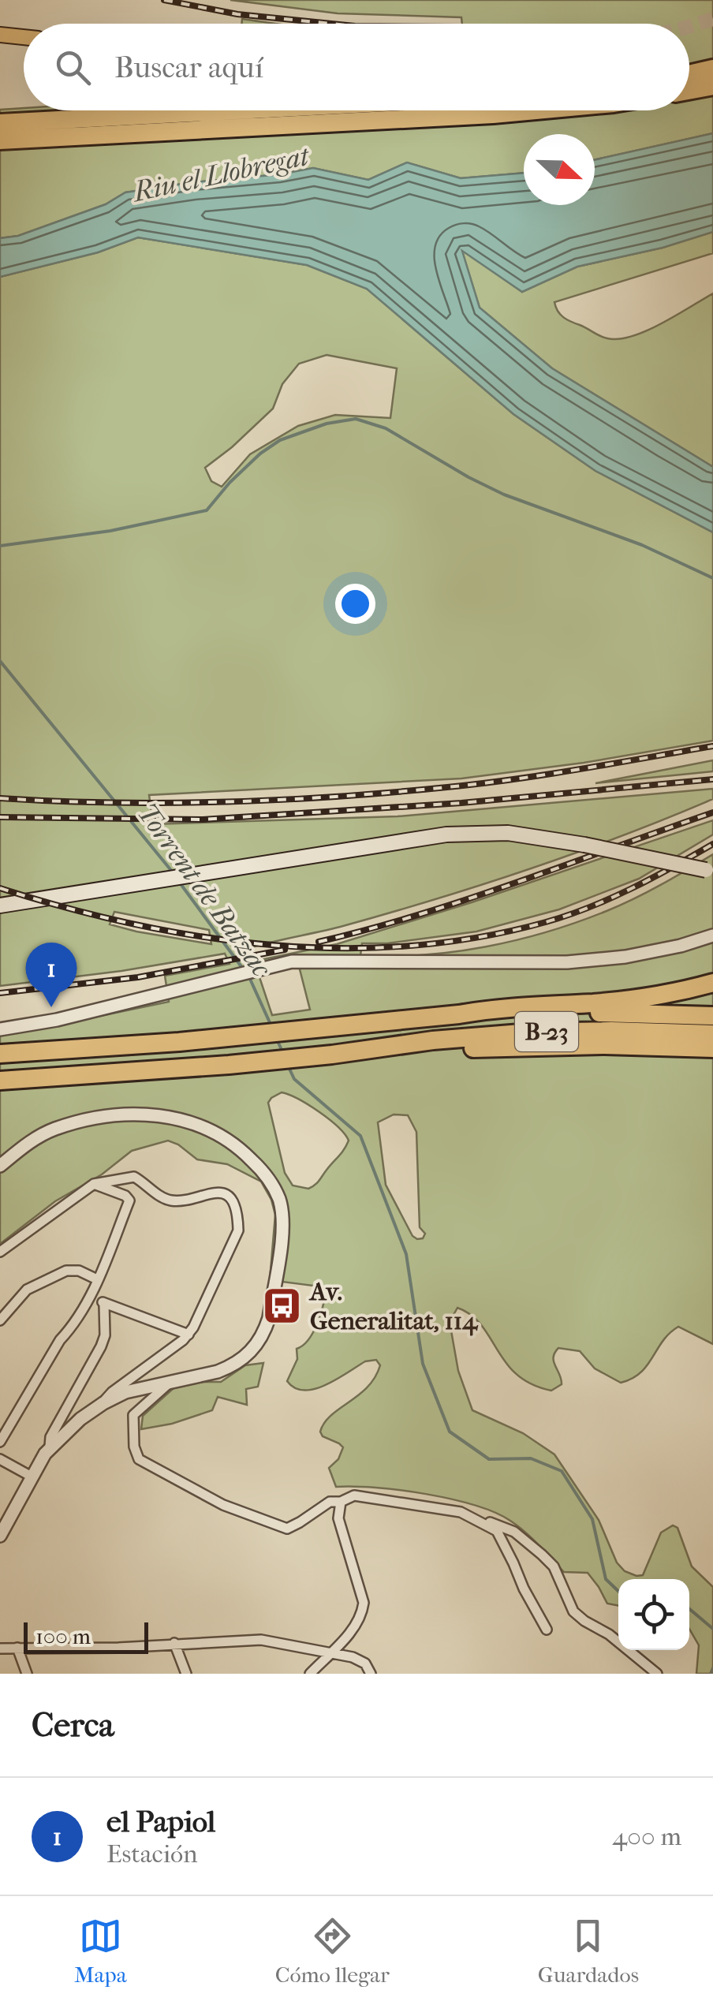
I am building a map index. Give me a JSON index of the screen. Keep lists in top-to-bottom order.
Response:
{
  "streets": {
    "highway": ["B-23"]
  },
  "water": ["Riu el Llobregat", "Torrent de Batzac"],
  "places": {
    "bus stop": ["Av. Generalitat, 114"]
  },
  "scale_bar": "100 m",
  "north": "right",
  "page": {
    "search": "Buscar aquí",
    "pins": "1",
    "scale": "100 m",
    "heading": "Cerca",
    "list": [
      {
        "mark": "1",
        "name": "el Papiol",
        "note": "Estación",
        "value": "400 m"
      }
    ],
    "nav": ["Mapa", "Cómo llegar", "Guardados"]
  }
}
